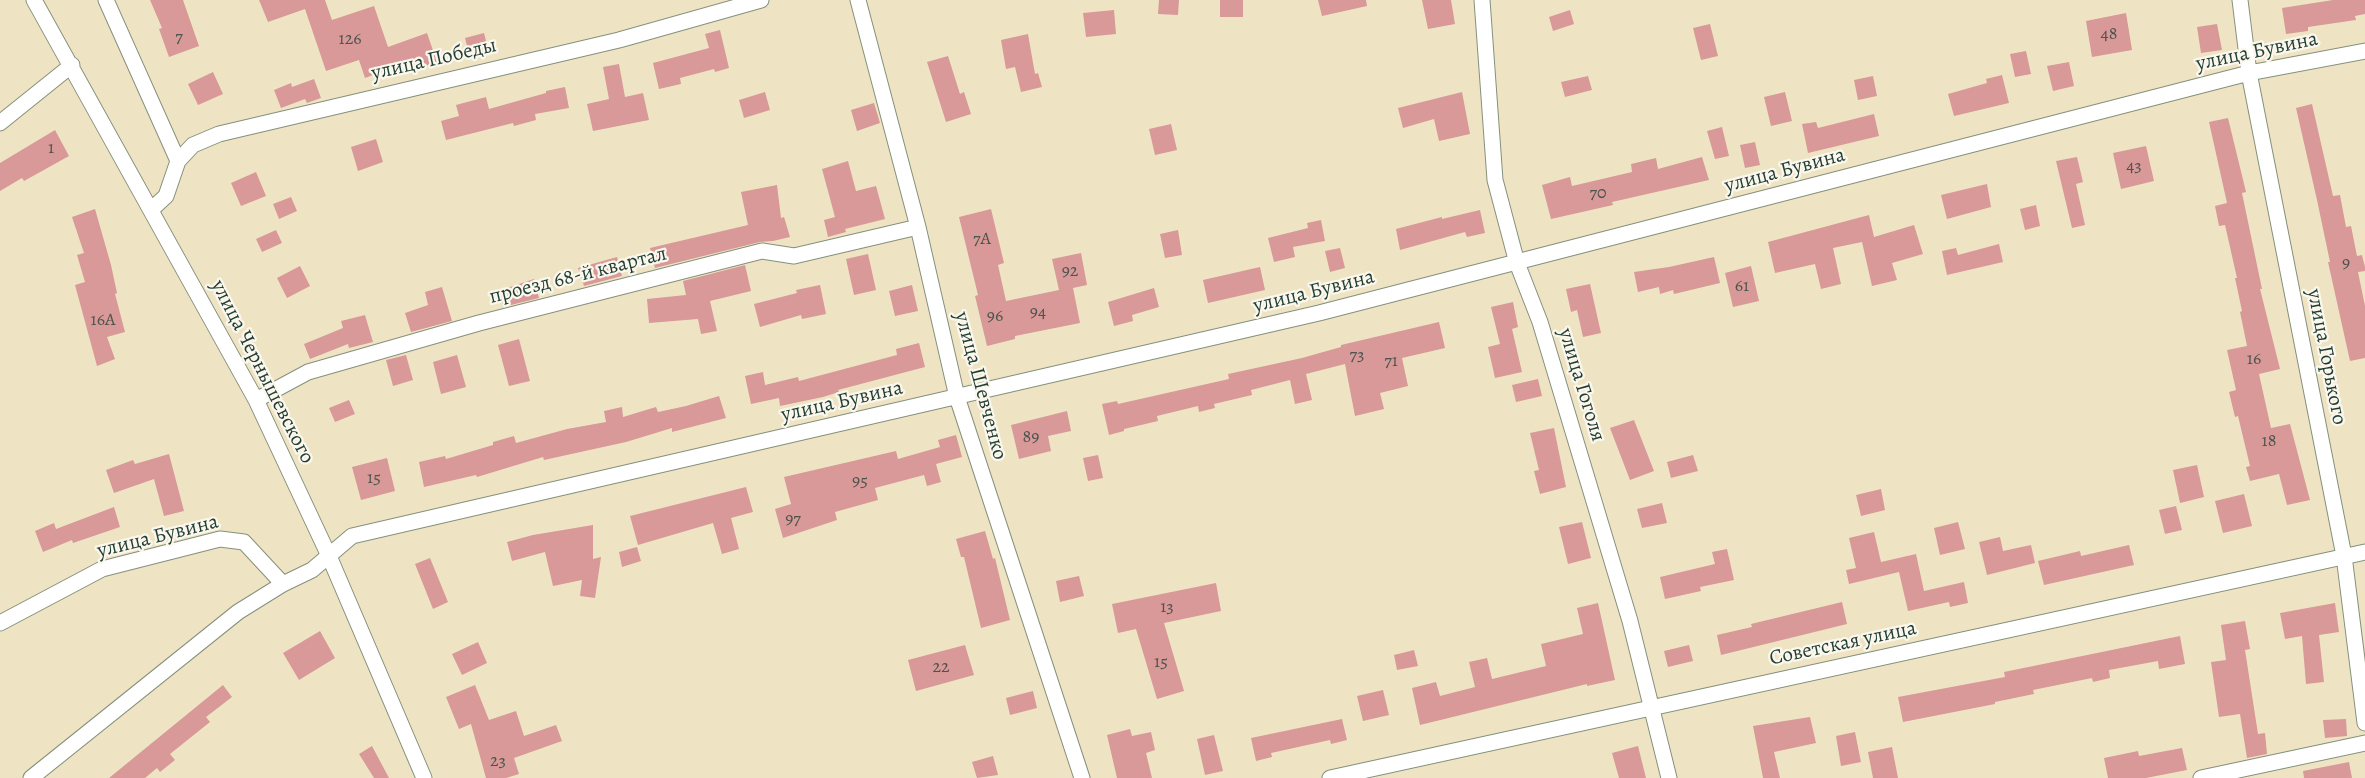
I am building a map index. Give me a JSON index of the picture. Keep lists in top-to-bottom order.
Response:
{
  "streets": {
    "street": [
      "улица Бувина",
      "улица Победы",
      "проезд 68-й квартал",
      "улица Горького",
      "улица Чернышевского",
      "улица Гоголя",
      "улица Шевченко",
      "Советская улица"
    ]
  },
  "crossings": [
    ["улица Бувина", "улица Горького"],
    ["улица Бувина", "улица Чернышевского"],
    ["улица Бувина", "улица Гоголя"],
    ["улица Бувина", "улица Шевченко"],
    ["проезд 68-й квартал", "улица Чернышевского"],
    ["проезд 68-й квартал", "улица Шевченко"],
    ["улица Горького", "Советская улица"],
    ["улица Гоголя", "Советская улица"]
  ],
  "house_numbers": [
    "48",
    "7",
    "126",
    "1",
    "43",
    "70",
    "7А",
    "9",
    "92",
    "61",
    "94",
    "96",
    "16А",
    "73",
    "16",
    "71",
    "89",
    "18",
    "15",
    "95",
    "97",
    "13",
    "15",
    "22",
    "23"
  ]
}
